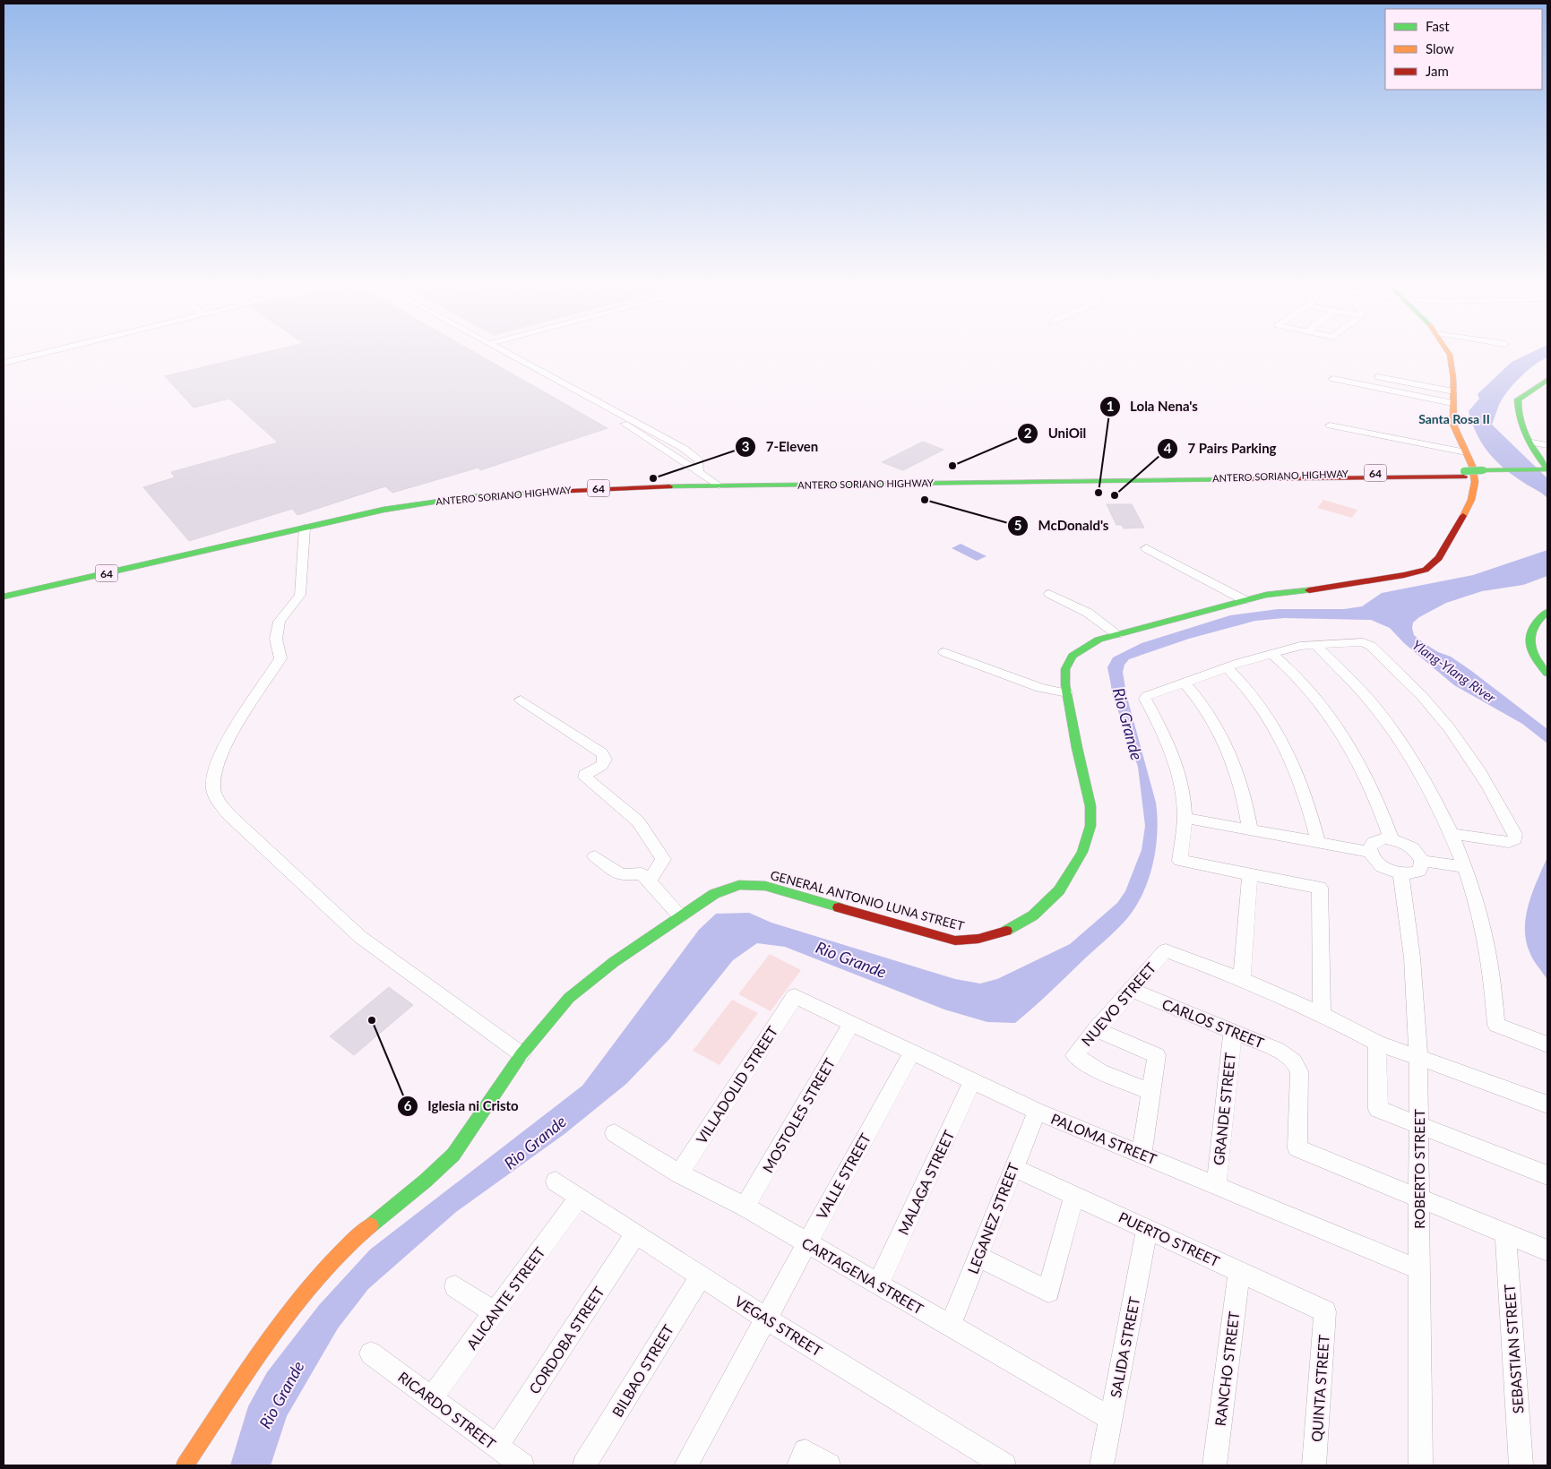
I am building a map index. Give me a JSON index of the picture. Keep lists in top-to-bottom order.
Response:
{
  "streets": {
    "main road": ["64", "ANTERO SORIANO HIGHWAY", "GENERAL ANTONIO LUNA STREET"],
    "street": [
      "NUEVO STREET",
      "CARLOS STREET",
      "VILLADOLID STREET",
      "GRANDE STREET",
      "MOSTOLES STREET",
      "PALOMA STREET",
      "ROBERTO STREET",
      "VALLE STREET",
      "MALAGA STREET",
      "LEGANEZ STREET",
      "PUERTO STREET",
      "CARTAGENA STREET",
      "ALICANTE STREET",
      "VEGAS STREET",
      "CORDOBA STREET",
      "SALIDA STREET",
      "SEBASTIAN STREET",
      "RANCHO STREET",
      "BILBAO STREET",
      "QUINTA STREET",
      "RICARDO STREET"
    ]
  },
  "crossings": [
    ["ANTERO SORIANO HIGHWAY", "GENERAL ANTONIO LUNA STREET"],
    ["NUEVO STREET", "CARLOS STREET"],
    ["CARLOS STREET", "GRANDE STREET"],
    ["CARLOS STREET", "ROBERTO STREET"],
    ["VILLADOLID STREET", "PALOMA STREET"],
    ["VILLADOLID STREET", "CARTAGENA STREET"],
    ["GRANDE STREET", "PALOMA STREET"],
    ["MOSTOLES STREET", "PALOMA STREET"],
    ["MOSTOLES STREET", "CARTAGENA STREET"],
    ["PALOMA STREET", "ROBERTO STREET"],
    ["PALOMA STREET", "VALLE STREET"],
    ["PALOMA STREET", "MALAGA STREET"],
    ["PALOMA STREET", "LEGANEZ STREET"],
    ["VALLE STREET", "CARTAGENA STREET"],
    ["VALLE STREET", "VEGAS STREET"],
    ["MALAGA STREET", "CARTAGENA STREET"],
    ["LEGANEZ STREET", "PUERTO STREET"],
    ["LEGANEZ STREET", "CARTAGENA STREET"],
    ["PUERTO STREET", "SALIDA STREET"],
    ["PUERTO STREET", "RANCHO STREET"],
    ["PUERTO STREET", "QUINTA STREET"],
    ["CARTAGENA STREET", "SALIDA STREET"],
    ["ALICANTE STREET", "VEGAS STREET"],
    ["ALICANTE STREET", "RICARDO STREET"],
    ["VEGAS STREET", "CORDOBA STREET"],
    ["VEGAS STREET", "BILBAO STREET"],
    ["CORDOBA STREET", "RICARDO STREET"]
  ],
  "districts": ["Santa Rosa II"],
  "water": ["Ylang-Ylang River", "Rio Grande"],
  "places": [
    "UniOil",
    "7-Eleven",
    "Lola Nena's",
    "7 Pairs Parking",
    "McDonald's",
    "Iglesia ni Cristo"
  ],
  "legend": ["Fast", "Slow", "Jam"]
}
